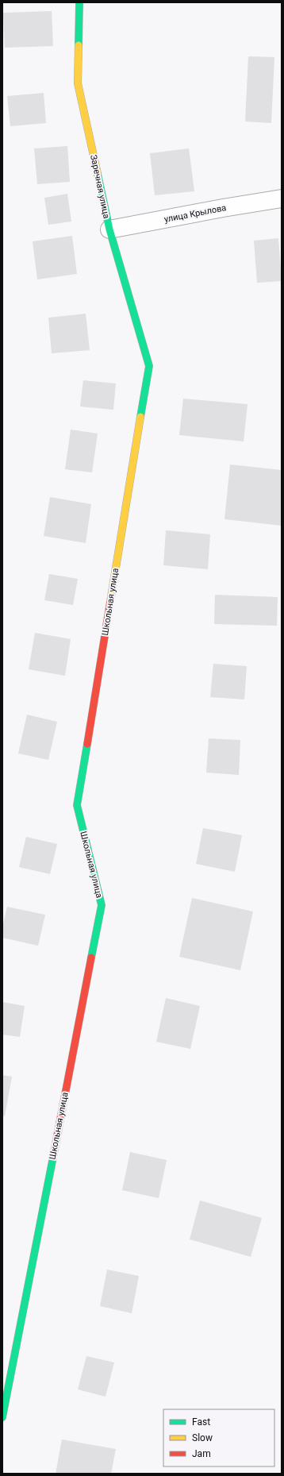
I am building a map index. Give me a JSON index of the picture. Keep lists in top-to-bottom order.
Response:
{
  "streets": {
    "street": ["Заречная улица", "улица Крылова", "Школьная улица"]
  },
  "crossings": [
    ["Заречная улица", "улица Крылова"],
    ["Заречная улица", "Школьная улица"]
  ],
  "legend": ["Fast", "Slow", "Jam"]
}
